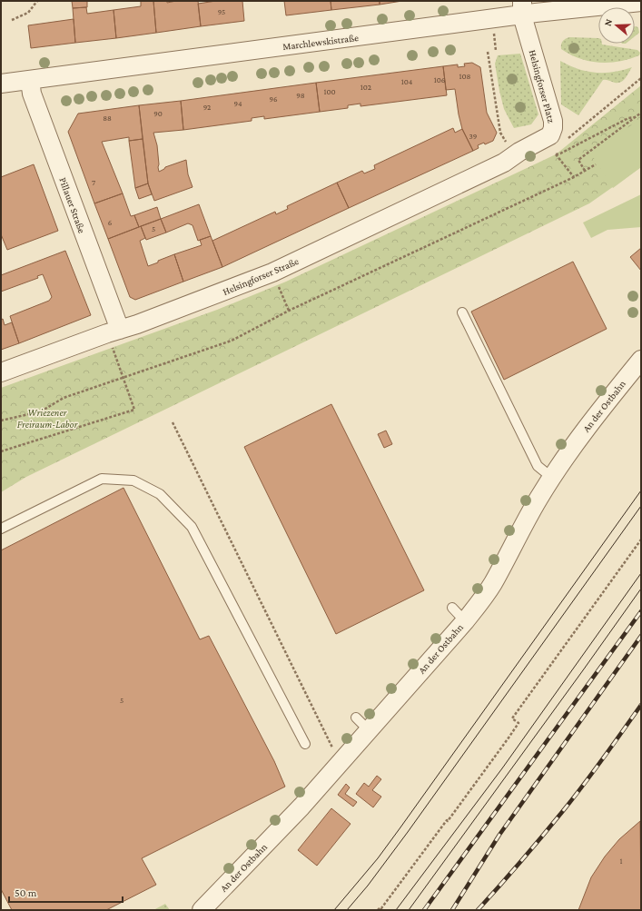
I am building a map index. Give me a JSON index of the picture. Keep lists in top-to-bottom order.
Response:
{
  "streets": {
    "street": [
      "Marchlewskistraße",
      "Helsingforser Platz",
      "Pillauer Straße",
      "Helsingforser Straße",
      "An der Ostbahn"
    ]
  },
  "crossings": [
    ["Marchlewskistraße", "Helsingforser Platz"],
    ["Marchlewskistraße", "Pillauer Straße"],
    ["Helsingforser Platz", "Helsingforser Straße"],
    ["Pillauer Straße", "Helsingforser Straße"]
  ],
  "parks": ["Wriezener Freiraum-Labor"],
  "house_numbers": [
    "95",
    "108",
    "106",
    "104",
    "102",
    "100",
    "98",
    "96",
    "94",
    "92",
    "90",
    "88",
    "39",
    "7",
    "6",
    "5",
    "5",
    "1"
  ],
  "scale_bar": "50 m",
  "north": "left"
}
